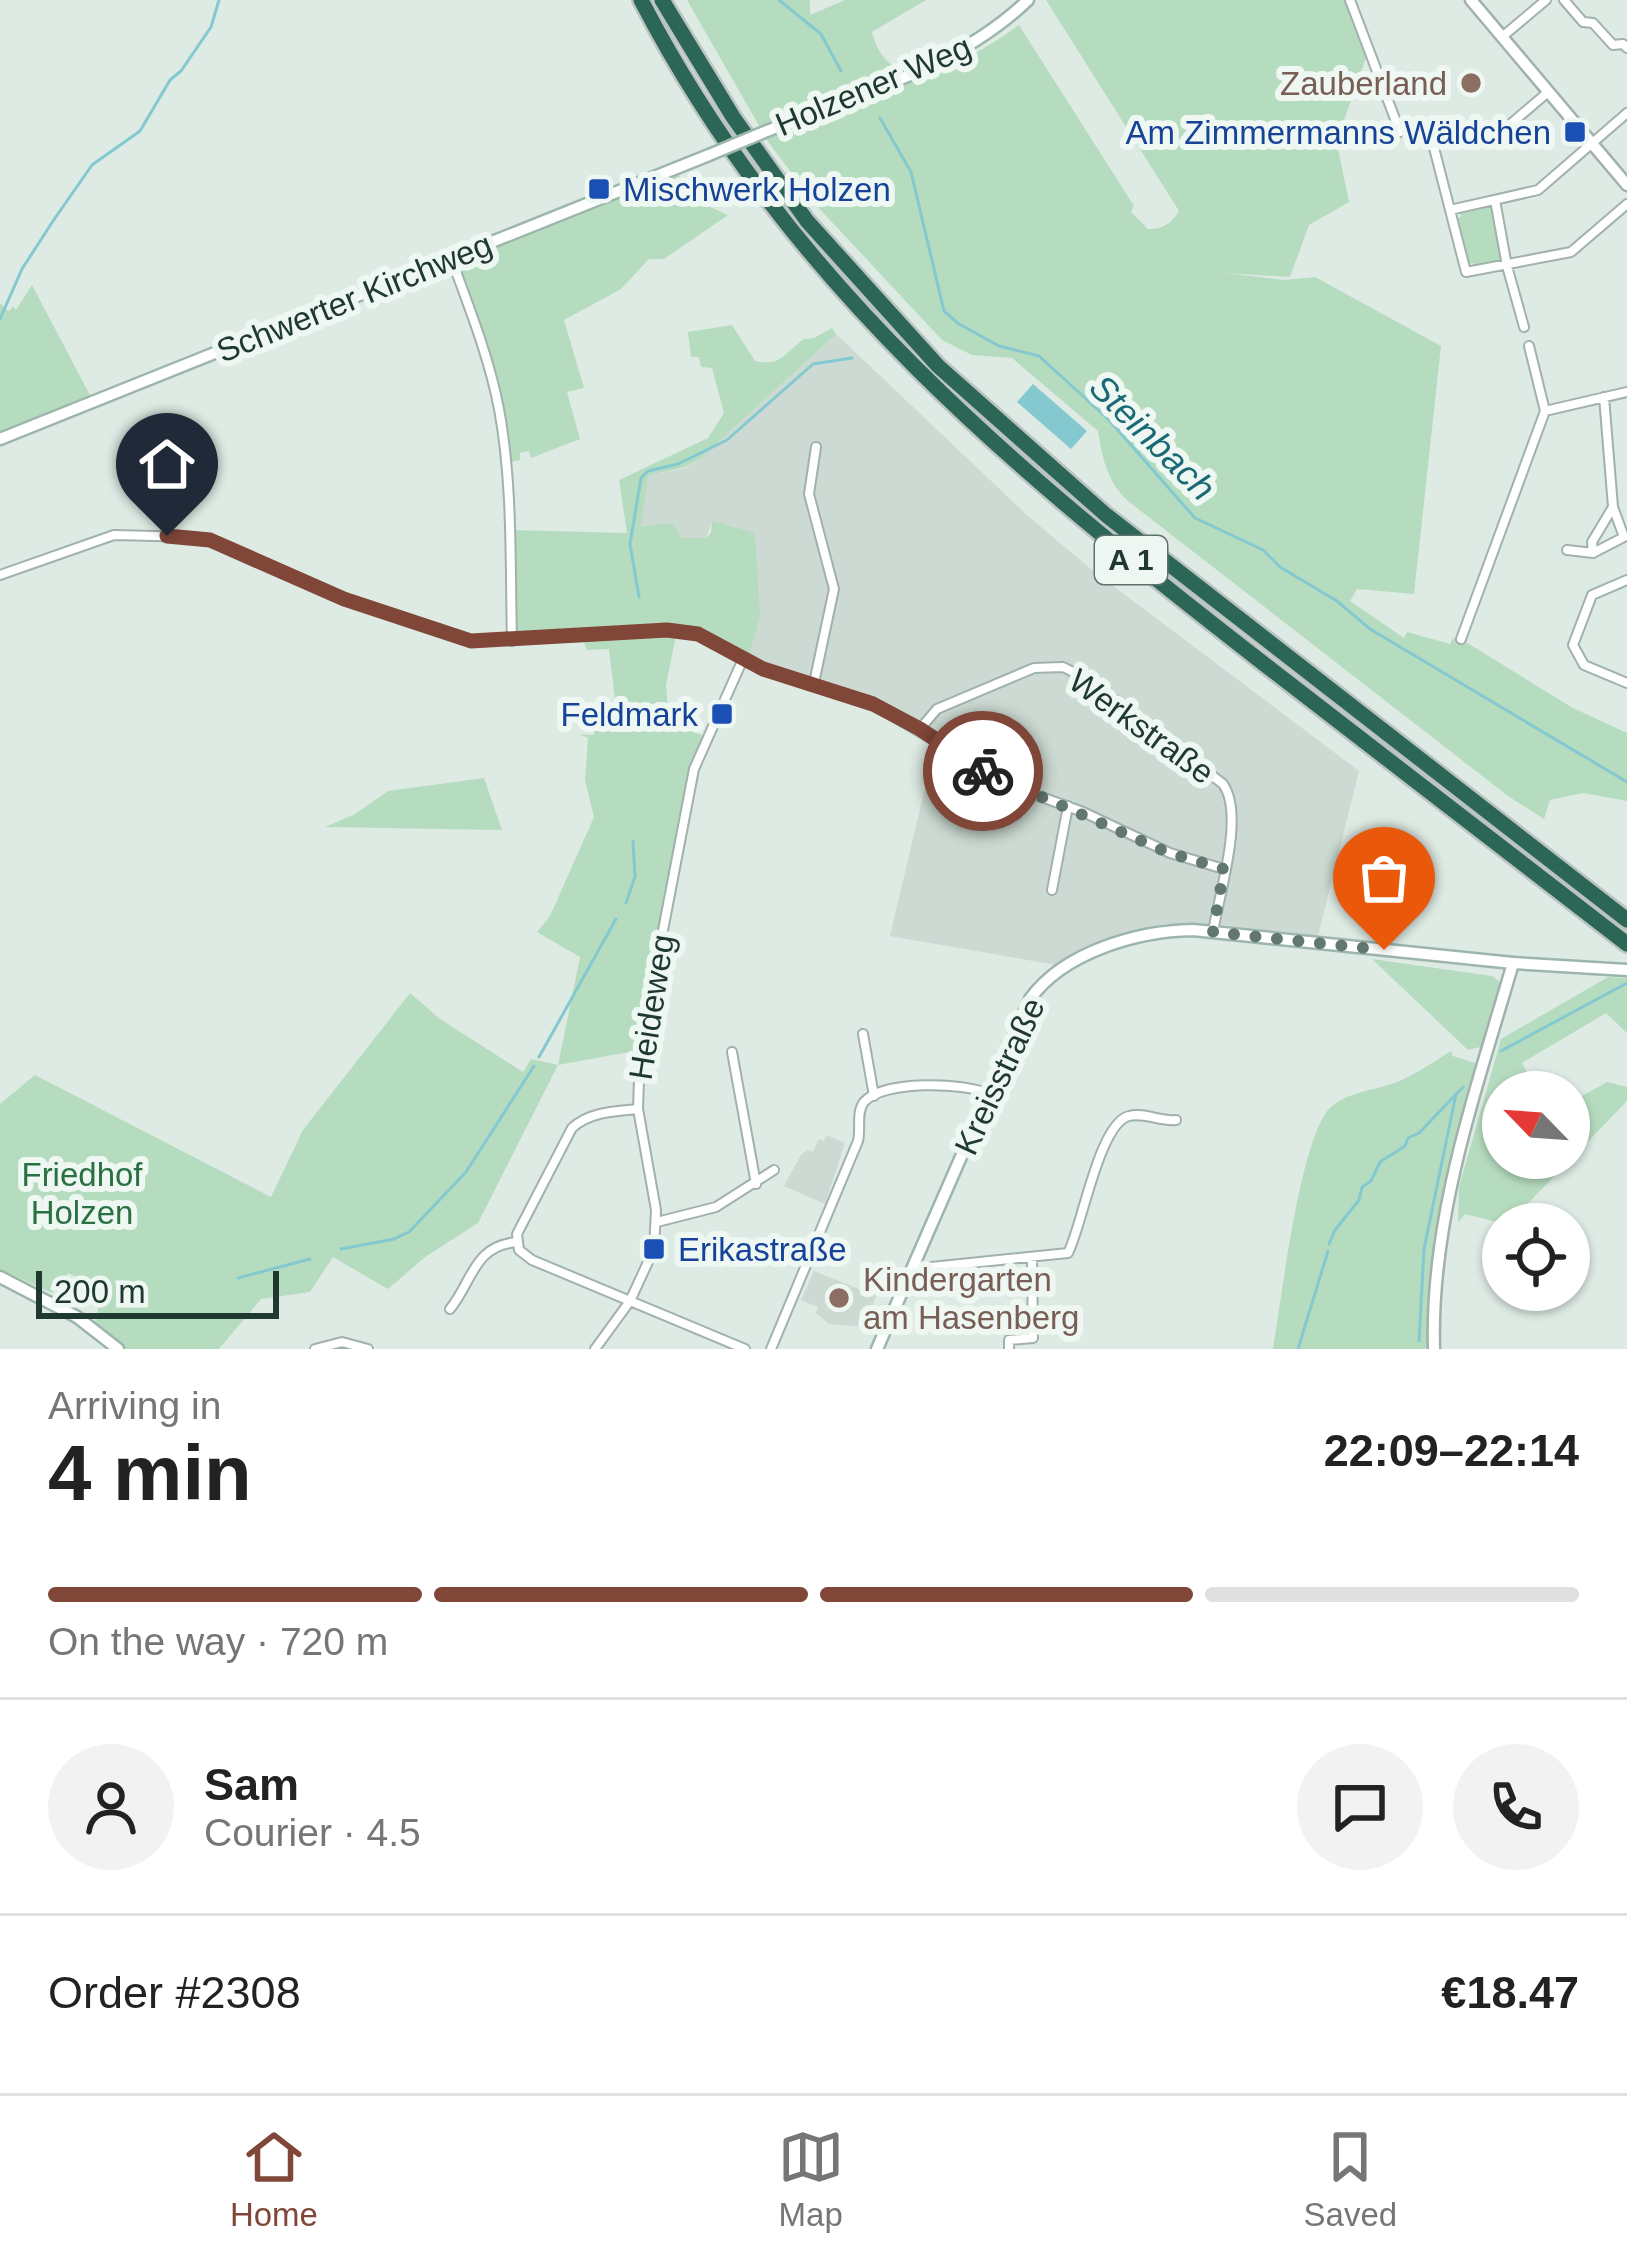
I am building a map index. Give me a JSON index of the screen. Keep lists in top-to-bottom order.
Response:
{
  "streets": {
    "highway": ["A 1"],
    "main road": ["Holzener Weg", "Schwerter Kirchweg", "Kreisstraße"],
    "street": ["Werkstraße", "Heideweg"]
  },
  "crossings": [
    ["Holzener Weg", "Schwerter Kirchweg"]
  ],
  "water": ["Steinbach"],
  "parks": ["Friedhof Holzen"],
  "places": {
    "other": ["Zauberland", "Kindergarten am Hasenberg"],
    "transit": [
      "Am Zimmermanns Wäldchen",
      "Mischwerk Holzen",
      "Feldmark",
      "Erikastraße"
    ]
  },
  "scale_bar": "200 m",
  "north": "top left",
  "page": {
    "scale": "200 m",
    "heading": ["4 min", "Arriving in", "22:09–22:14"],
    "panel": [
      "Sam",
      "Courier · 4.5",
      "Order #2308",
      "€18.47"
    ],
    "bar": "On the way · 720 m",
    "tabs": ["Home", "Map", "Saved"]
  }
}
